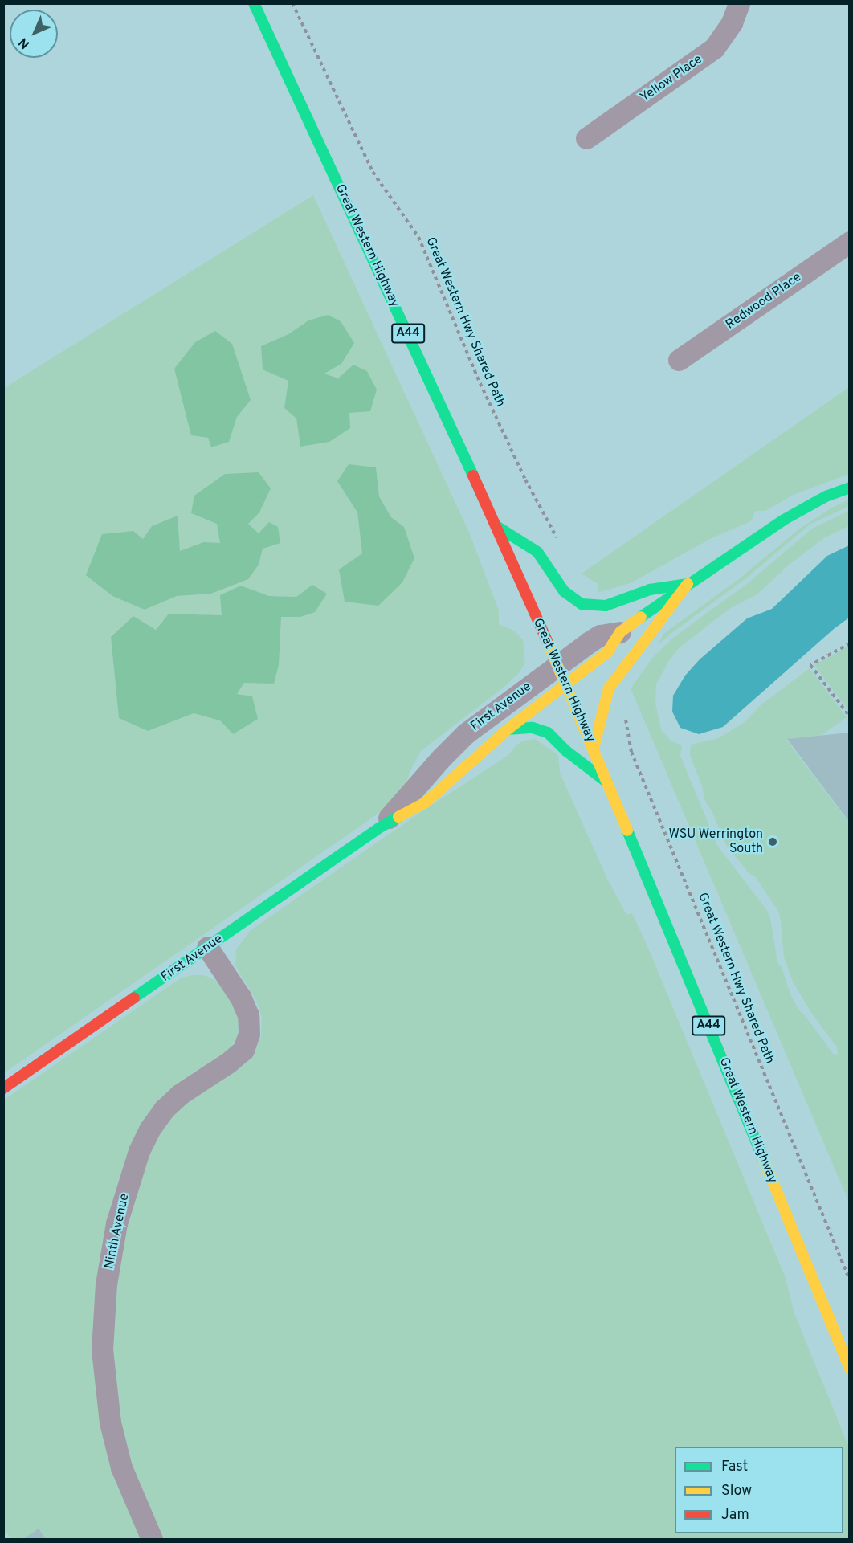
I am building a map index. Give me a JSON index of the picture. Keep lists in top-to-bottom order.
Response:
{
  "streets": {
    "main road": ["Great Western Highway", "A44", "First Avenue"],
    "street": ["Yellow Place", "Redwood Place", "Ninth Avenue"],
    "path": ["Great Western Hwy Shared Path"]
  },
  "crossings": [
    ["Great Western Highway", "First Avenue"],
    ["First Avenue", "Ninth Avenue"]
  ],
  "places": ["WSU Werrington South"],
  "legend": ["Fast", "Slow", "Jam"],
  "north": "bottom left"
}
